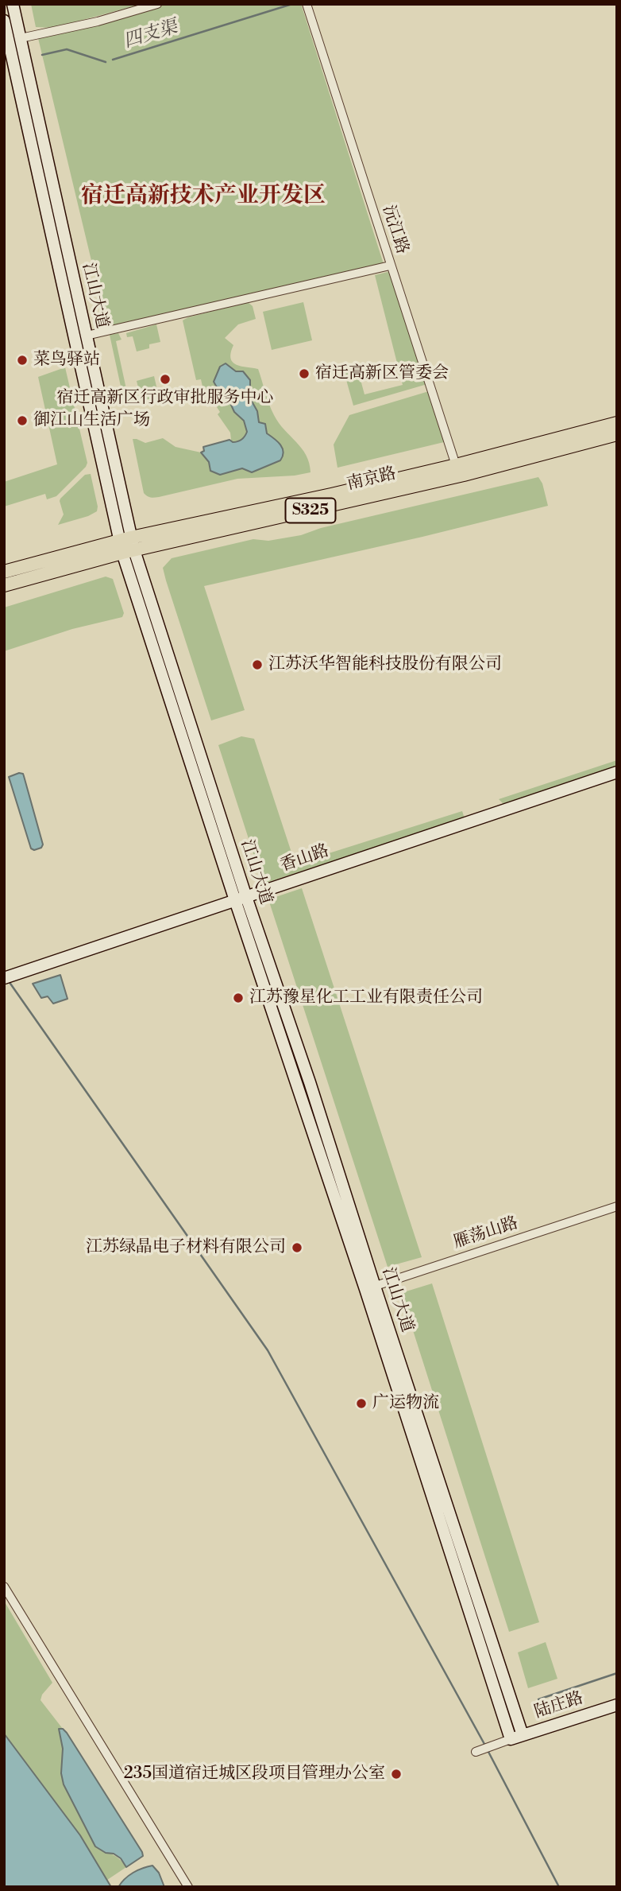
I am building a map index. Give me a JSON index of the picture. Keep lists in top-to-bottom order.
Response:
{
  "streets": {
    "main road": ["南京路", "S325"],
    "street": [
      "沅江路",
      "江山大道",
      "香山路",
      "雁荡山路",
      "陆庄路"
    ]
  },
  "crossings": [
    ["沅江路", "南京路"],
    ["江山大道", "南京路"],
    ["江山大道", "香山路"],
    ["江山大道", "雁荡山路"],
    ["江山大道", "陆庄路"]
  ],
  "districts": ["宿迁高新技术产业开发区"],
  "water": ["四支渠"],
  "places": [
    "菜鸟驿站",
    "宿迁高新区管委会",
    "宿迁高新区行政审批服务中心",
    "御江山生活广场",
    "江苏沃华智能科技股份有限公司",
    "江苏豫星化工工业有限责任公司",
    "江苏绿晶电子材料有限公司",
    "广运物流",
    "235国道宿迁城区段项目管理办公室"
  ]
}
